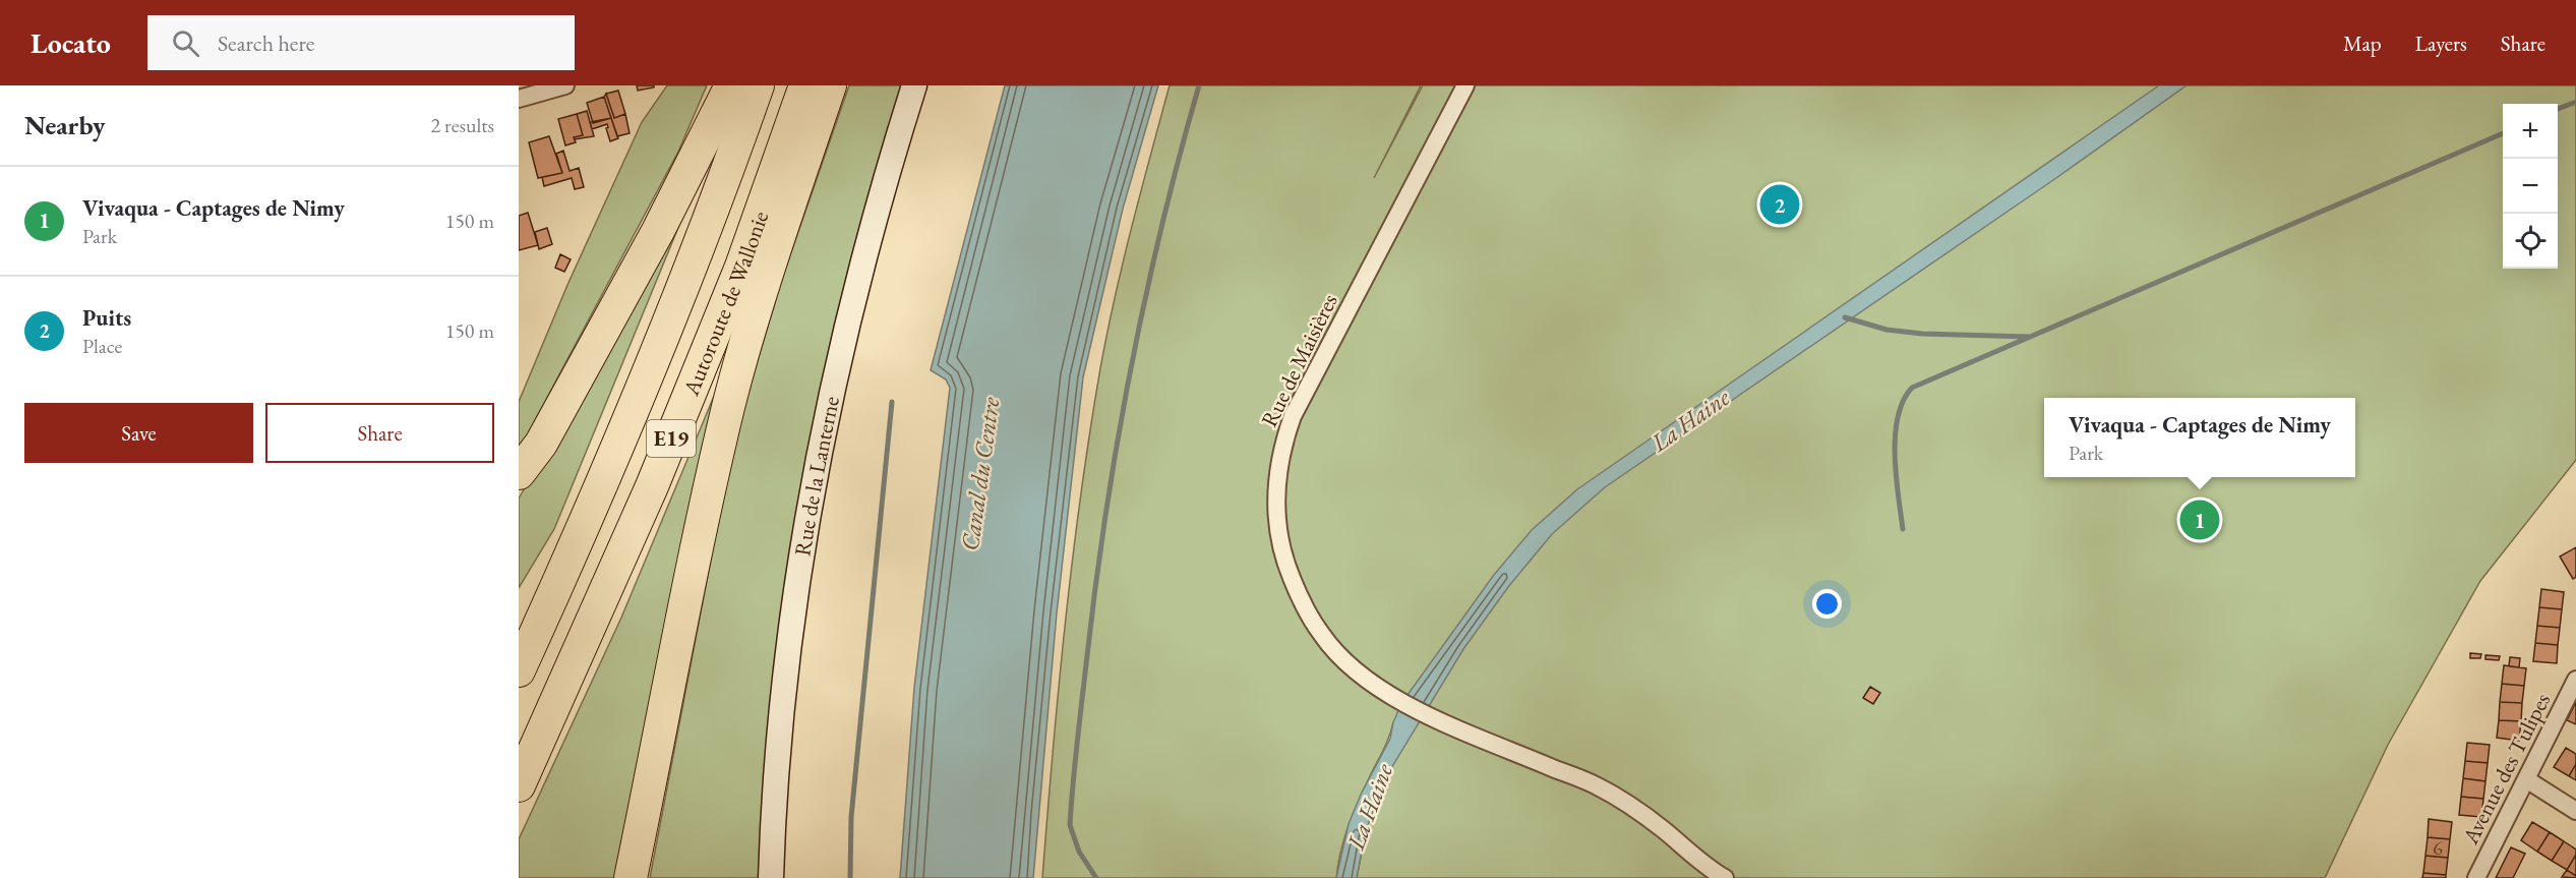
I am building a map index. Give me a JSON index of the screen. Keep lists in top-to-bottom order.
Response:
{
  "streets": {
    "highway": ["Autoroute de Wallonie", "E19"],
    "main road": ["Rue de la Lanterne"],
    "street": ["Rue de Maisières", "Avenue des Tulipes"]
  },
  "water": ["La Haine", "Canal du Centre"],
  "house_numbers": ["6"],
  "page": {
    "header": "Locato",
    "search": "Search here",
    "nav": ["Map", "Layers", "Share"],
    "heading": ["Nearby", "2 results"],
    "map_buttons": ["+", "−"],
    "list": [
      {
        "mark": "1",
        "name": "Vivaqua - Captages de Nimy",
        "note": "Park",
        "value": "150 m"
      },
      {
        "mark": "2",
        "name": "Puits",
        "note": "Place",
        "value": "150 m"
      }
    ],
    "pins": ["2", "1"],
    "buttons": ["Save", "Share"],
    "popup": ["Vivaqua - Captages de Nimy", "Park"]
  }
}
